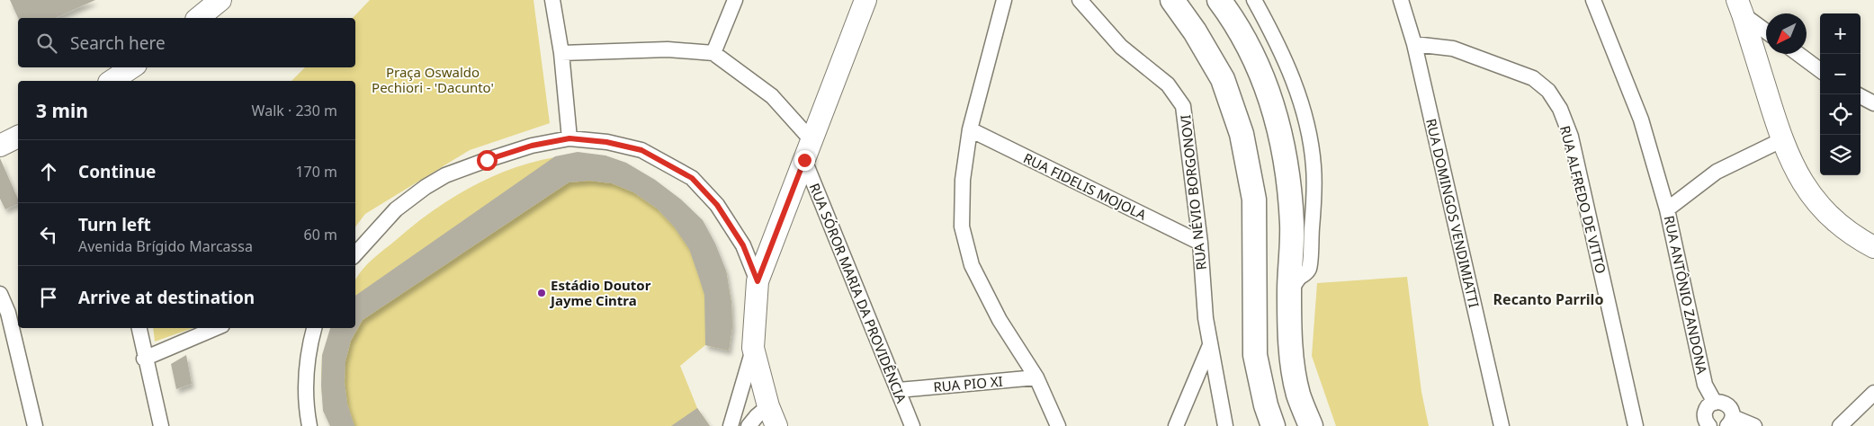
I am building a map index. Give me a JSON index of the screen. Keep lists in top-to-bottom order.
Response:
{
  "streets": {
    "street": [
      "RUA FIDELIS MOJOLA",
      "RUA NÉVIO BORGONOVI",
      "RUA ALFREDO DE VITTO",
      "RUA DOMINGOS VENDIMIATTI",
      "RUA SÓROR MARIA DA PROVIDÊNCIA",
      "RUA ANTÔNIO ZANDONA",
      "RUA PIO XI"
    ]
  },
  "crossings": [
    ["RUA FIDELIS MOJOLA", "RUA NÉVIO BORGONOVI"],
    ["RUA ALFREDO DE VITTO", "RUA DOMINGOS VENDIMIATTI"],
    ["RUA SÓROR MARIA DA PROVIDÊNCIA", "RUA PIO XI"]
  ],
  "districts": ["Recanto Parrilo"],
  "parks": ["Praça Oswaldo Pechiori - 'Dacunto'"],
  "places": ["Estádio Doutor Jayme Cintra"],
  "north": "bottom left",
  "page": {
    "map_buttons": ["+", "−"],
    "search": "Search here",
    "heading": ["3 min", "Walk · 230 m"],
    "list": [
      ["Continue", "170 m"],
      ["Turn left", "Avenida Brígido Marcassa", "60 m"],
      "Arrive at destination"
    ]
  }
}
